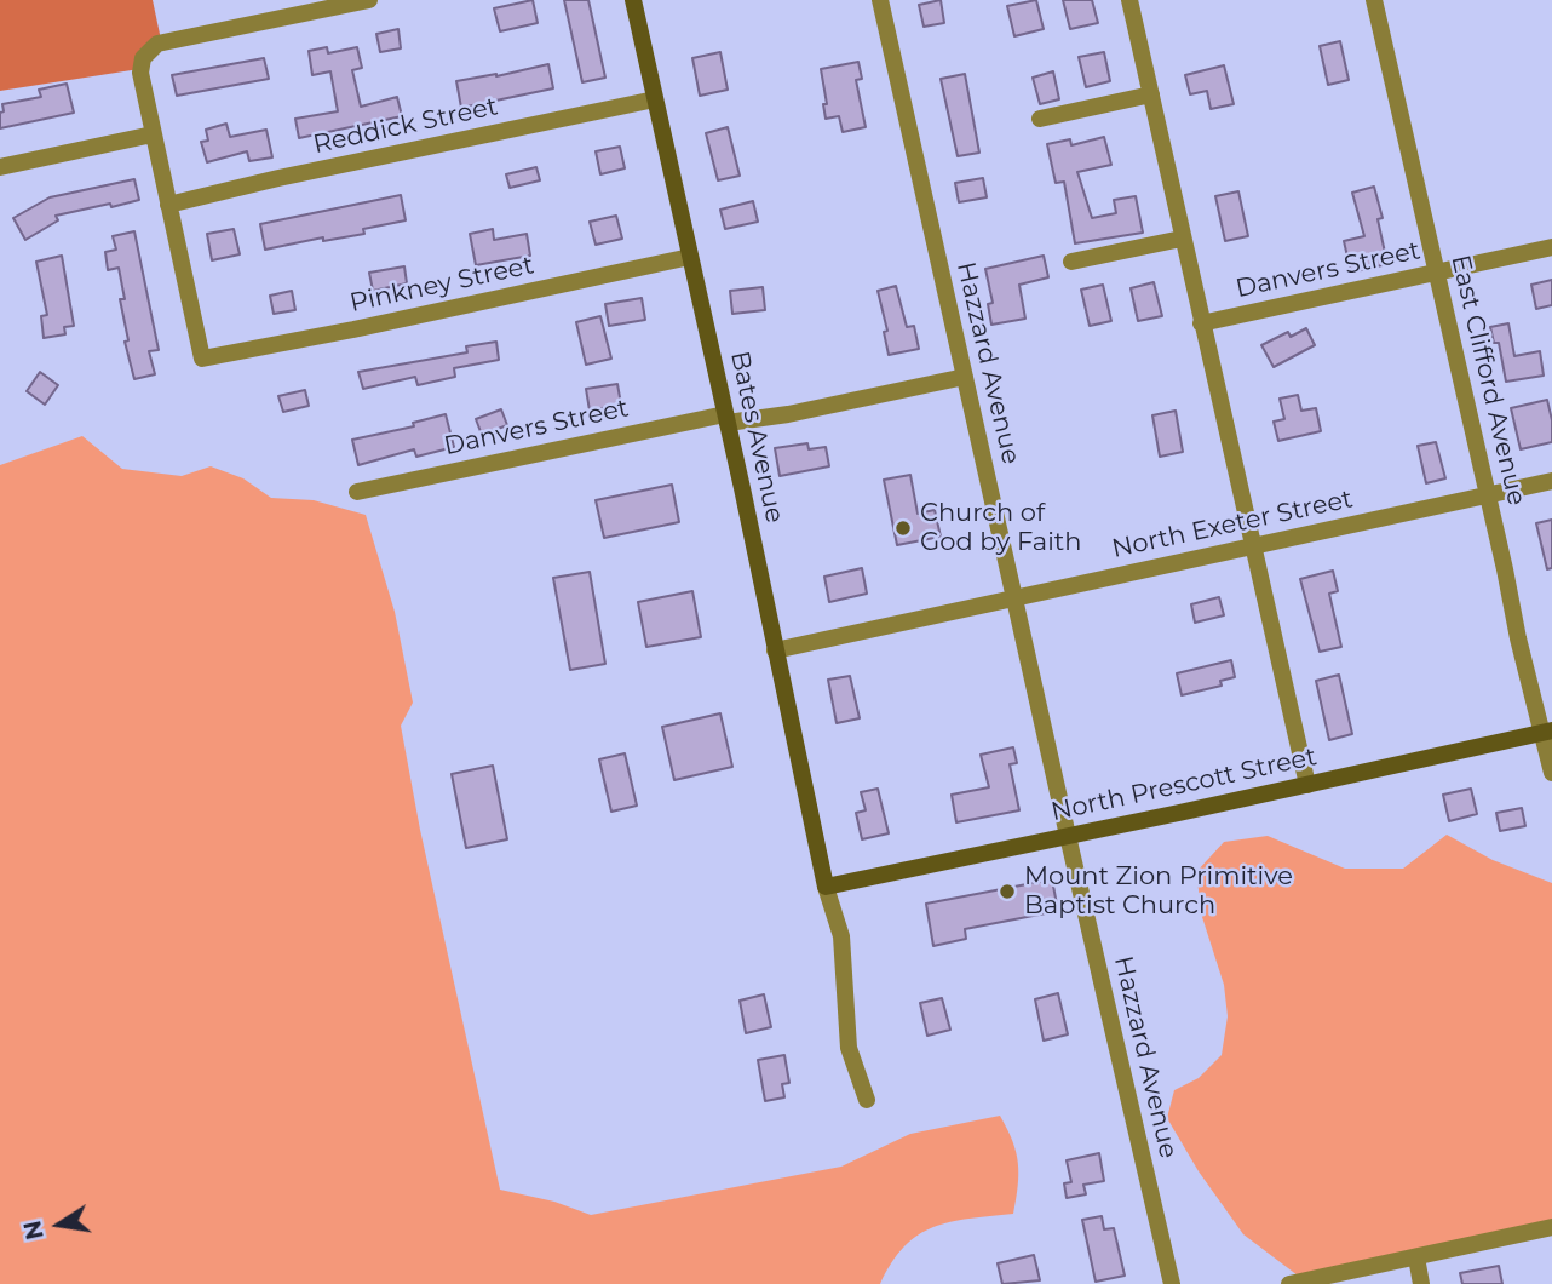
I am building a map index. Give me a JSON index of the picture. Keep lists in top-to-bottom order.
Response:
{
  "streets": {
    "street": [
      "Reddick Street",
      "Danvers Street",
      "Pinkney Street",
      "Hazzard Avenue",
      "East Clifford Avenue",
      "Bates Avenue",
      "North Exeter Street",
      "North Prescott Street"
    ]
  },
  "crossings": [
    ["Reddick Street", "Pinkney Street"],
    ["Reddick Street", "Bates Avenue"],
    ["Danvers Street", "Hazzard Avenue"],
    ["Danvers Street", "East Clifford Avenue"],
    ["Danvers Street", "Bates Avenue"],
    ["Pinkney Street", "Bates Avenue"],
    ["Hazzard Avenue", "North Exeter Street"],
    ["Hazzard Avenue", "North Prescott Street"],
    ["East Clifford Avenue", "North Exeter Street"],
    ["East Clifford Avenue", "North Prescott Street"],
    ["Bates Avenue", "North Exeter Street"],
    ["Bates Avenue", "North Prescott Street"]
  ],
  "places": ["Church of God by Faith", "Mount Zion Primitive Baptist Church"],
  "north": "left"
}
